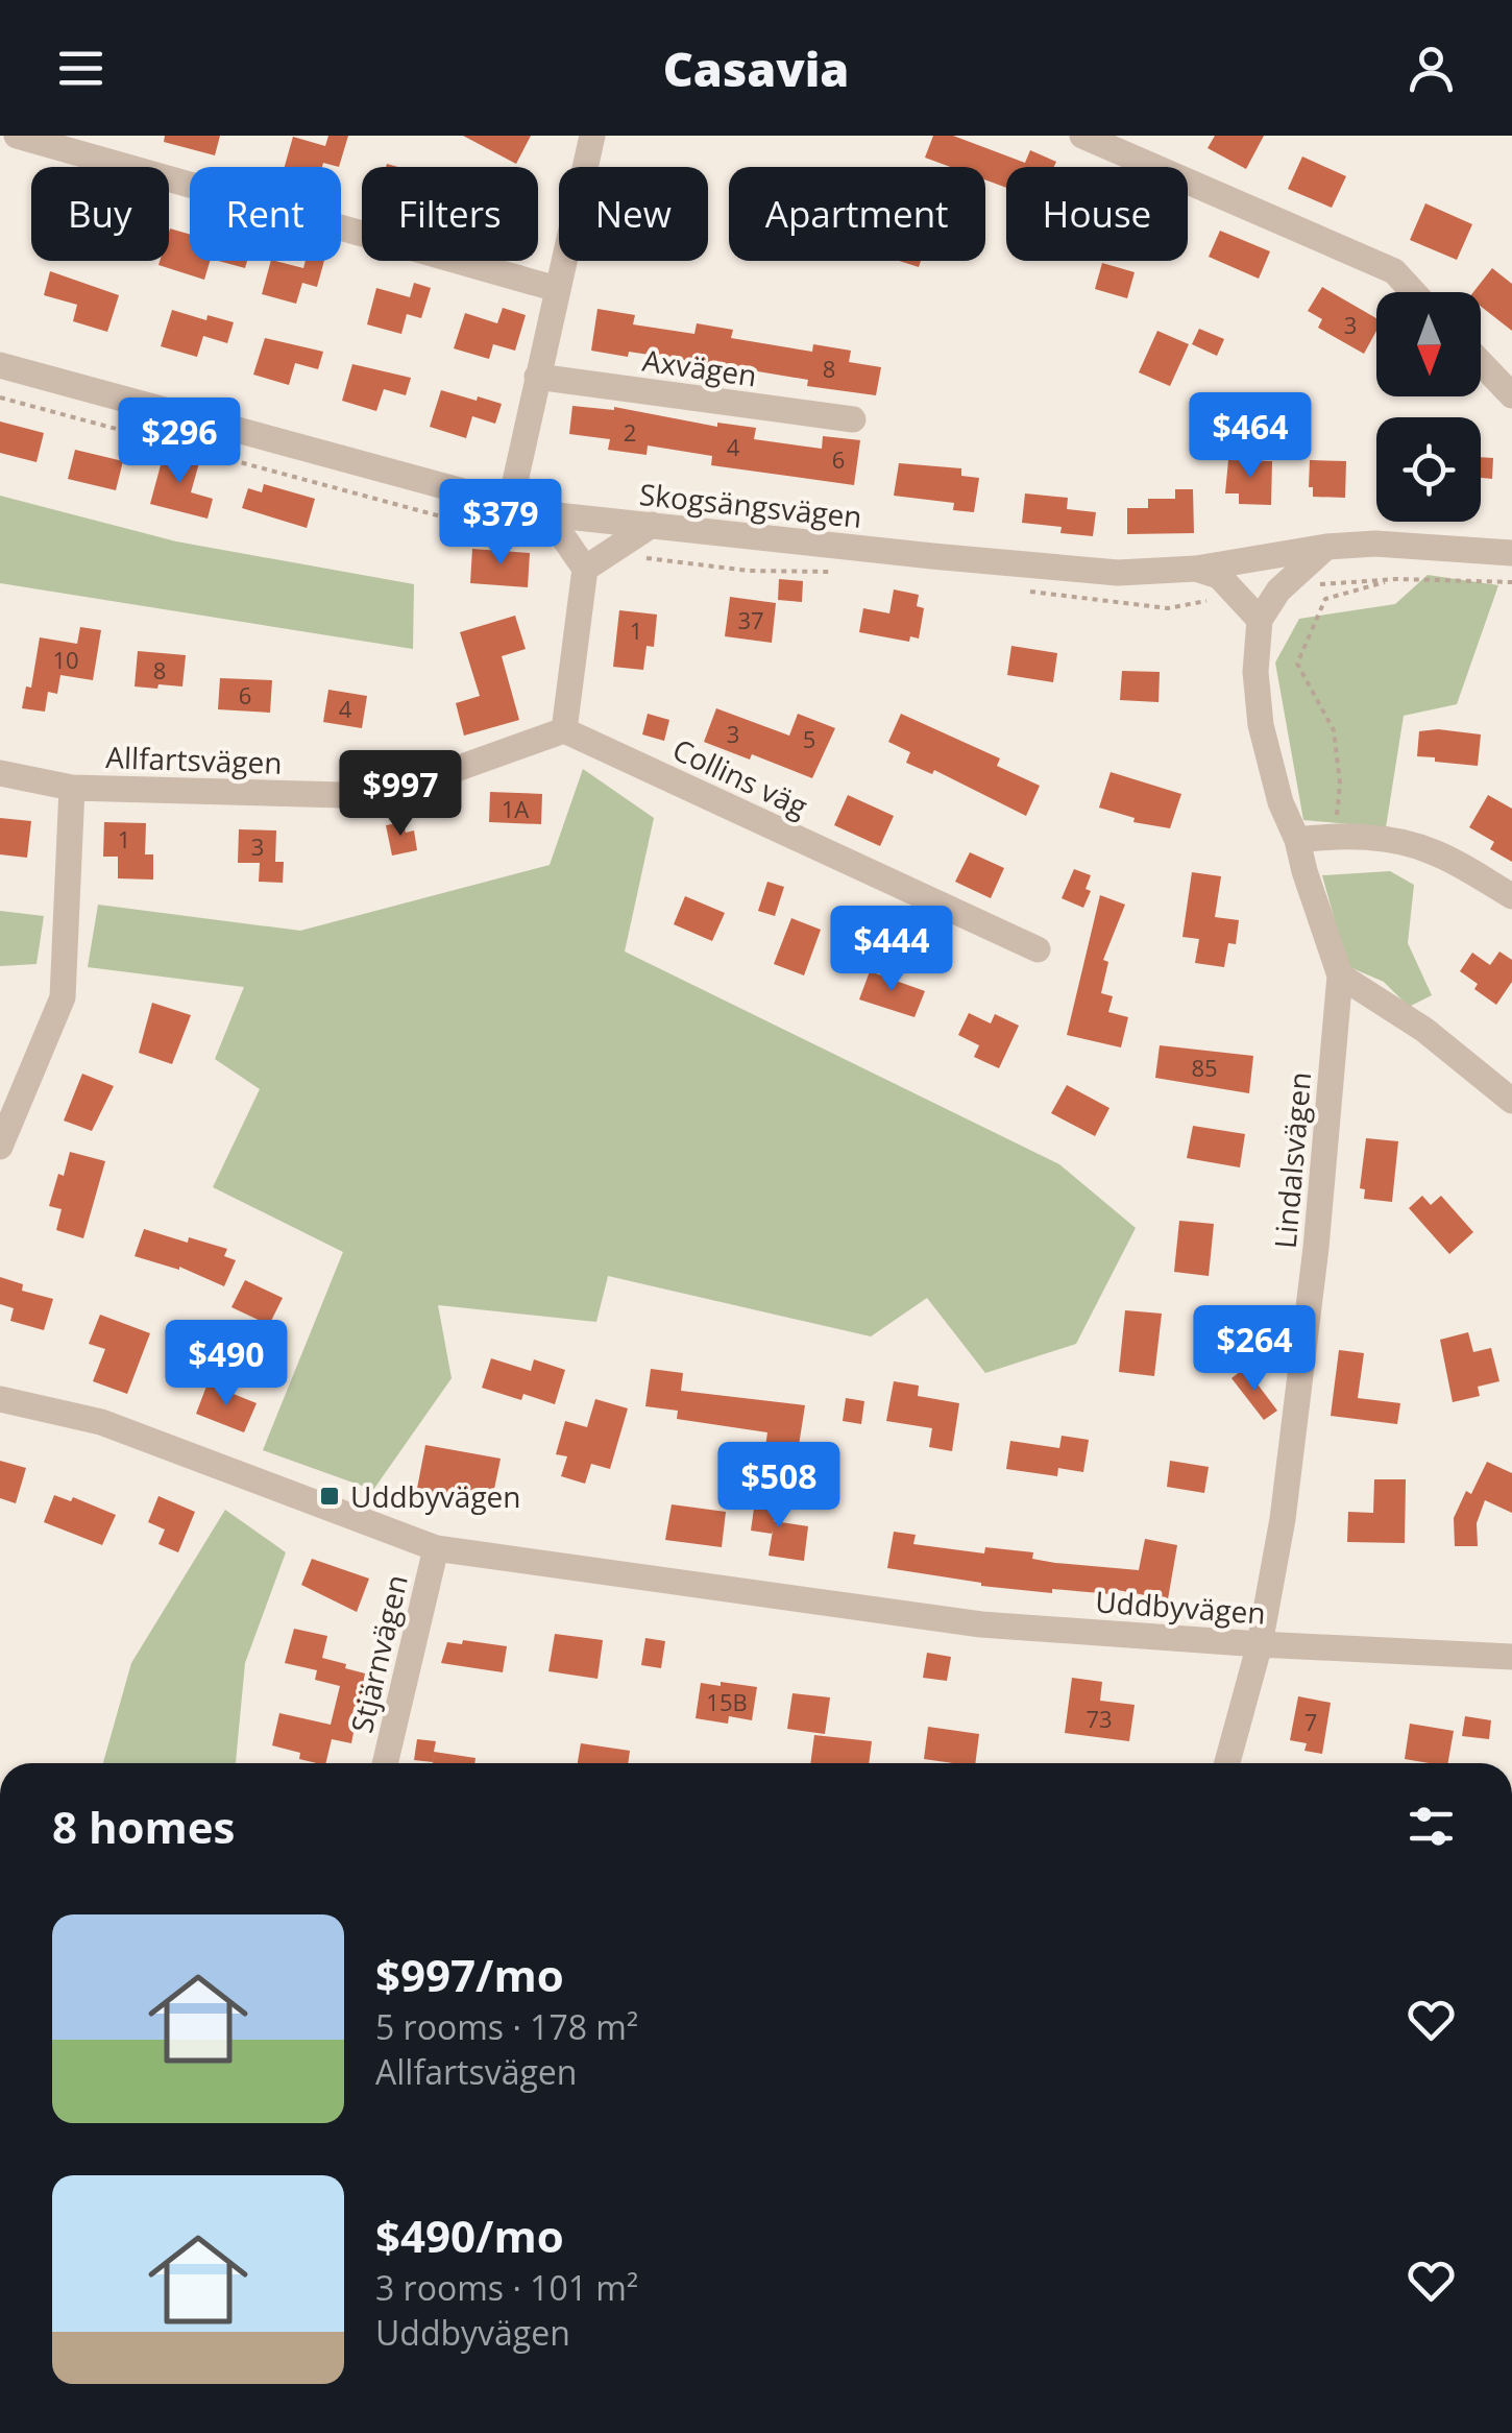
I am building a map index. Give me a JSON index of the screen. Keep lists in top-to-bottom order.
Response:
{
  "streets": {
    "street": [
      "Axvägen",
      "Skogsängsvägen",
      "Allfartsvägen",
      "Collins väg",
      "Lindalsvägen",
      "Uddbyvägen",
      "Stjärnvägen"
    ]
  },
  "crossings": [
    ["Allfartsvägen", "Collins väg"],
    ["Lindalsvägen", "Uddbyvägen"],
    ["Uddbyvägen", "Stjärnvägen"]
  ],
  "places": {
    "transit": ["Uddbyvägen"]
  },
  "house_numbers": [
    "3",
    "8",
    "2",
    "4",
    "6",
    "37",
    "1",
    "10",
    "8",
    "6",
    "4",
    "3",
    "5",
    "1A",
    "1",
    "3",
    "85",
    "15B",
    "73",
    "7"
  ],
  "north": "bottom",
  "page": {
    "header": "Casavia",
    "chip": [
      "Buy",
      "Rent",
      "Filters",
      "New",
      "Apartment",
      "House"
    ],
    "price": [
      "$464",
      "$296",
      "$379",
      "$997",
      "$444",
      "$264",
      "$490",
      "$508"
    ],
    "heading": "8 homes",
    "list": [
      {
        "name": "$997/mo",
        "note": "5 rooms · 178 m² · Allfartsvägen"
      },
      {
        "name": "$490/mo",
        "note": "3 rooms · 101 m² · Uddbyvägen"
      }
    ]
  }
}
